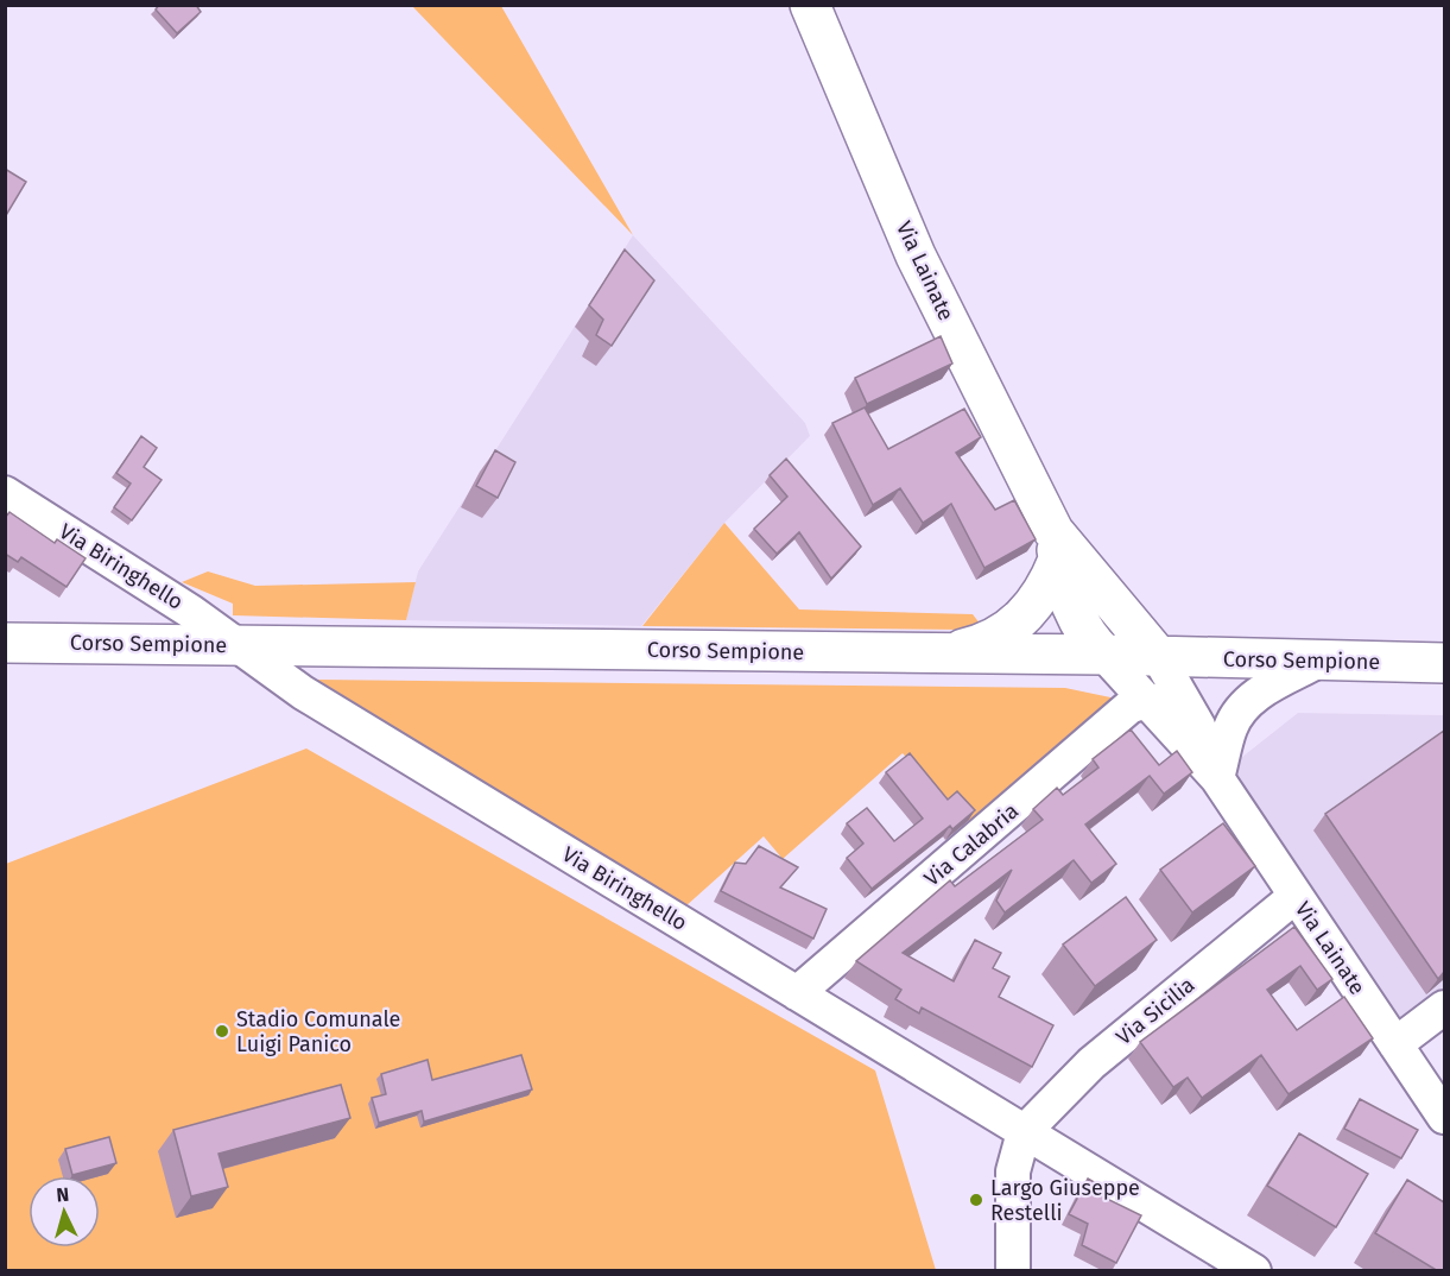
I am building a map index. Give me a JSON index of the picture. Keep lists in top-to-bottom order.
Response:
{
  "streets": {
    "main road": ["Via Lainate", "Corso Sempione"],
    "street": ["Via Biringhello", "Via Calabria", "Via Sicilia"]
  },
  "crossings": [
    ["Via Lainate", "Corso Sempione"],
    ["Via Lainate", "Via Calabria"],
    ["Via Lainate", "Via Sicilia"],
    ["Via Biringhello", "Corso Sempione"],
    ["Via Biringhello", "Via Calabria"],
    ["Via Biringhello", "Via Sicilia"]
  ],
  "places": ["Stadio Comunale Luigi Panico", "Largo Giuseppe Restelli"],
  "north": "top"
}
